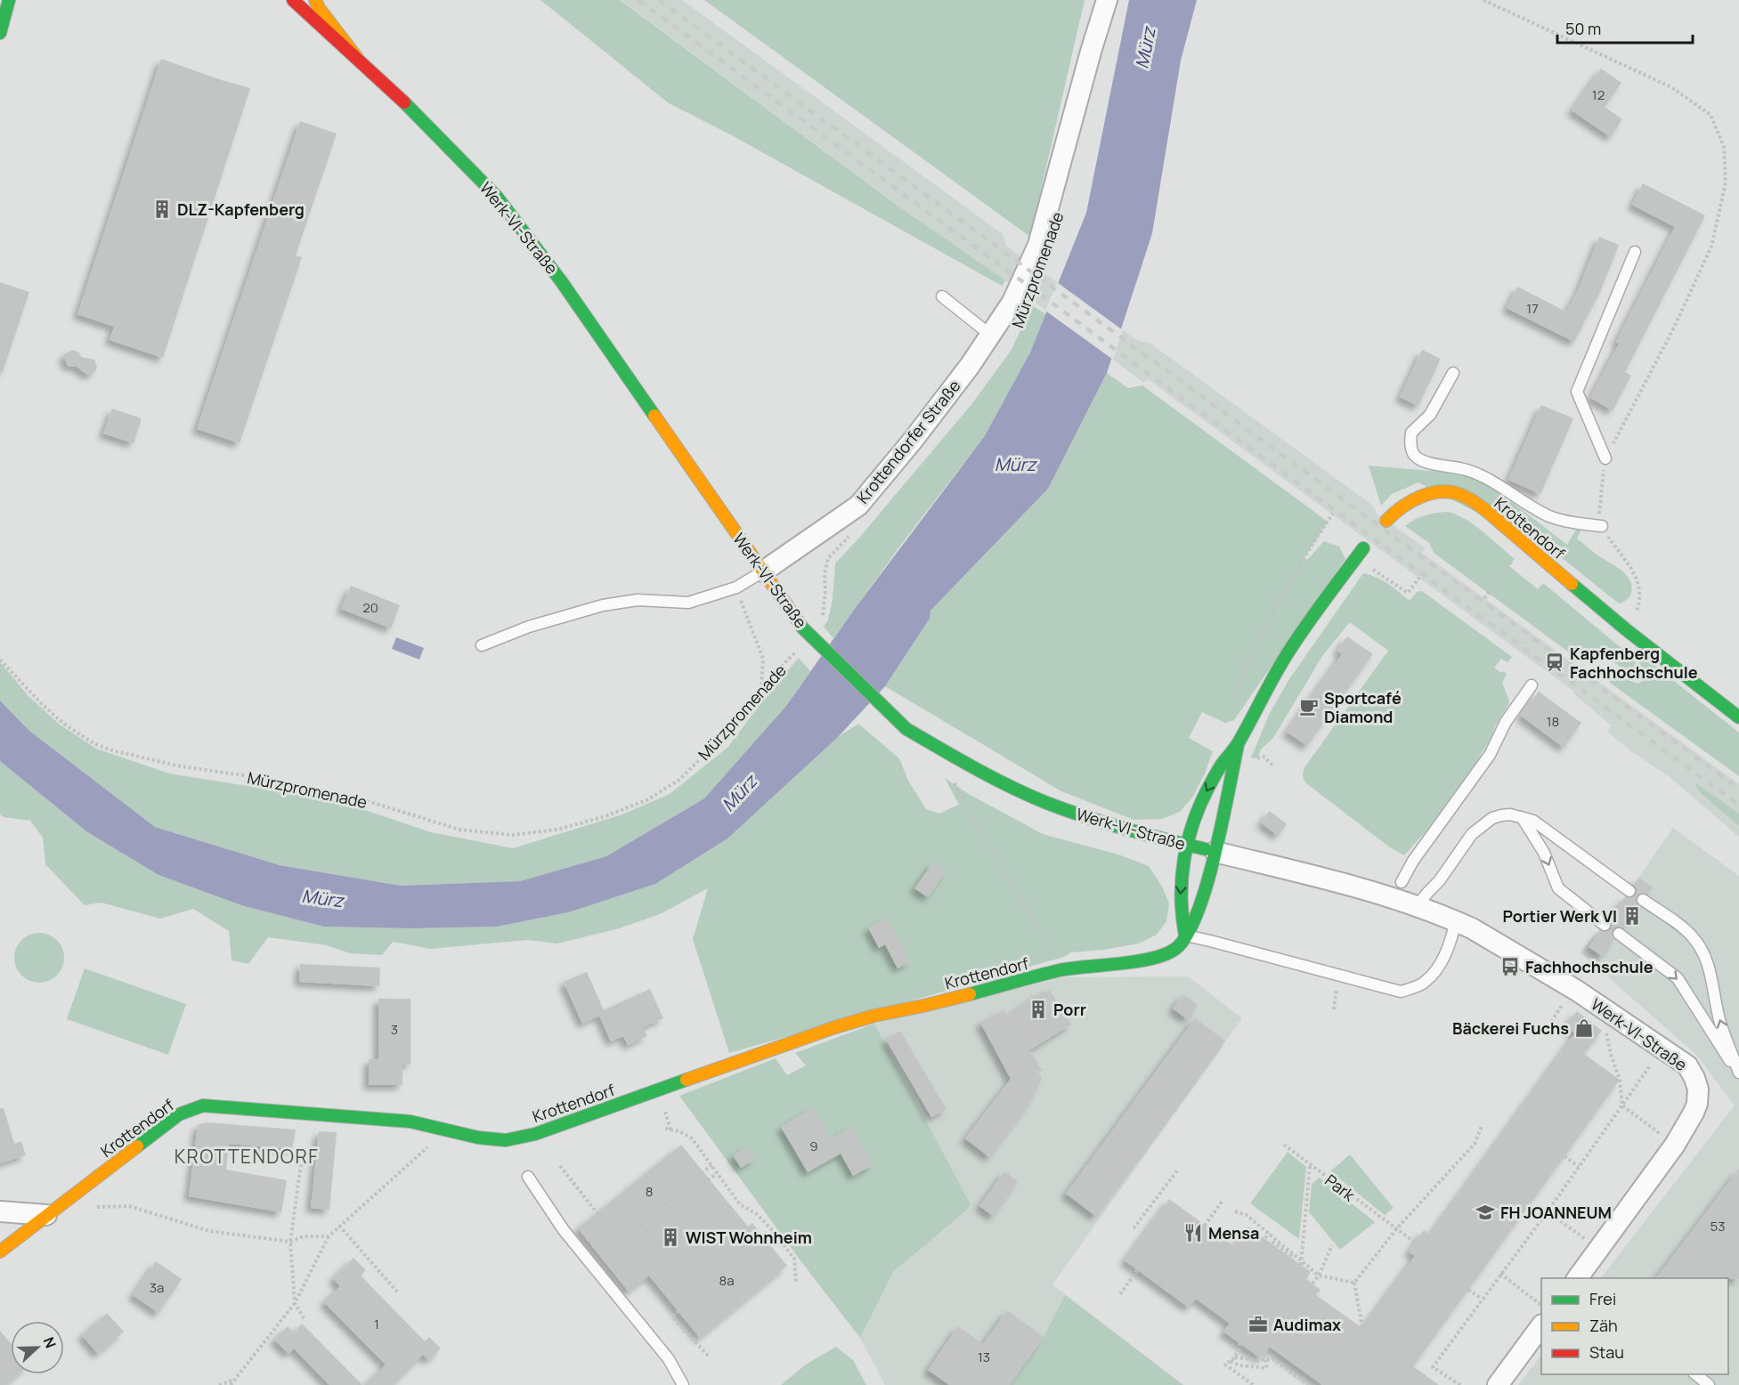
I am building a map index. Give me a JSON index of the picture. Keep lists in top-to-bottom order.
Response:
{
  "streets": {
    "main road": ["Werk-VI-Straße", "Krottendorf"],
    "street": ["Krottendorfer Straße"],
    "path": ["Mürzpromenade", "Park"]
  },
  "crossings": [
    ["Werk-VI-Straße", "Krottendorfer Straße"],
    ["Werk-VI-Straße", "Krottendorf"]
  ],
  "districts": ["KROTTENDORF"],
  "water": ["Mürz"],
  "places": {
    "building": [
      "DLZ-Kapfenberg",
      "Portier Werk VI",
      "Porr",
      "WIST Wohnheim"
    ],
    "station": ["Kapfenberg Fachhochschule"],
    "cafe": ["Sportcafé Diamond"],
    "bus stop": ["Fachhochschule"],
    "shop": ["Bäckerei Fuchs"],
    "school or university": ["FH JOANNEUM"],
    "restaurant": ["Mensa"],
    "office": ["Audimax"]
  },
  "house_numbers": [
    "12",
    "17",
    "20",
    "18",
    "3",
    "9",
    "8",
    "53",
    "8a",
    "3a",
    "1",
    "13"
  ],
  "legend": ["Frei", "Zäh", "Stau"],
  "scale_bar": "50 m",
  "north": "right"
}
